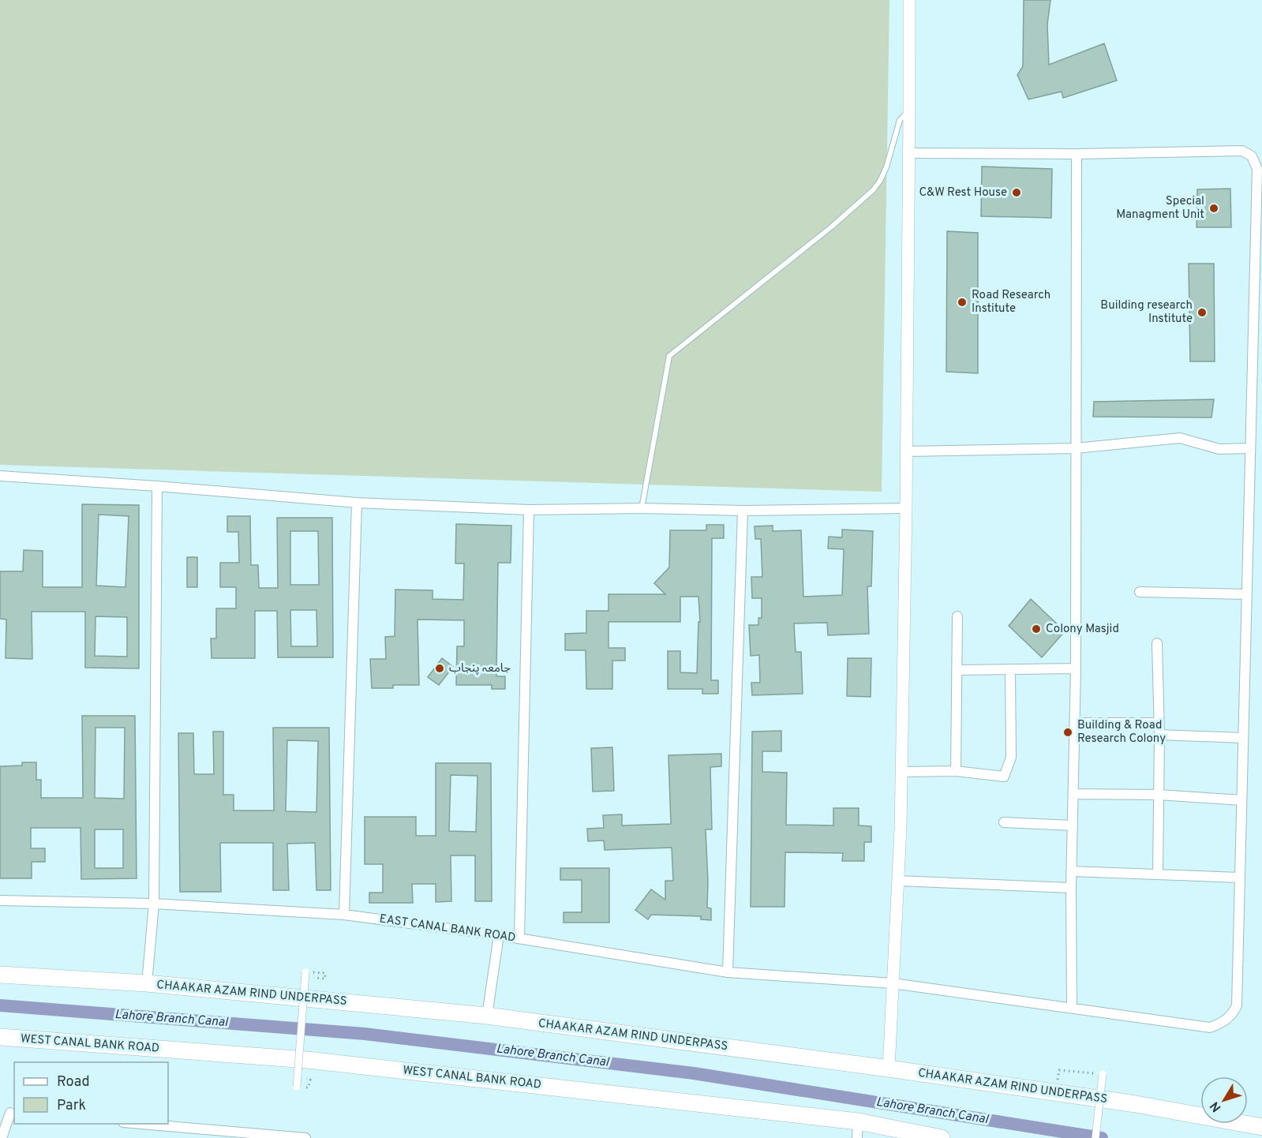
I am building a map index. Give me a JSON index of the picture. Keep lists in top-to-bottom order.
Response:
{
  "streets": {
    "highway": ["CHAAKAR AZAM RIND UNDERPASS", "WEST CANAL BANK ROAD"],
    "street": ["EAST CANAL BANK ROAD"]
  },
  "water": ["Lahore Branch Canal"],
  "places": [
    "C&W Rest House",
    "Special Managment Unit",
    "Road Research Institute",
    "Building research Institute",
    "Colony Masjid",
    "جامعہ پنجاب",
    "Building & Road Research Colony"
  ],
  "legend": ["Road", "Park"],
  "north": "bottom left"
}
